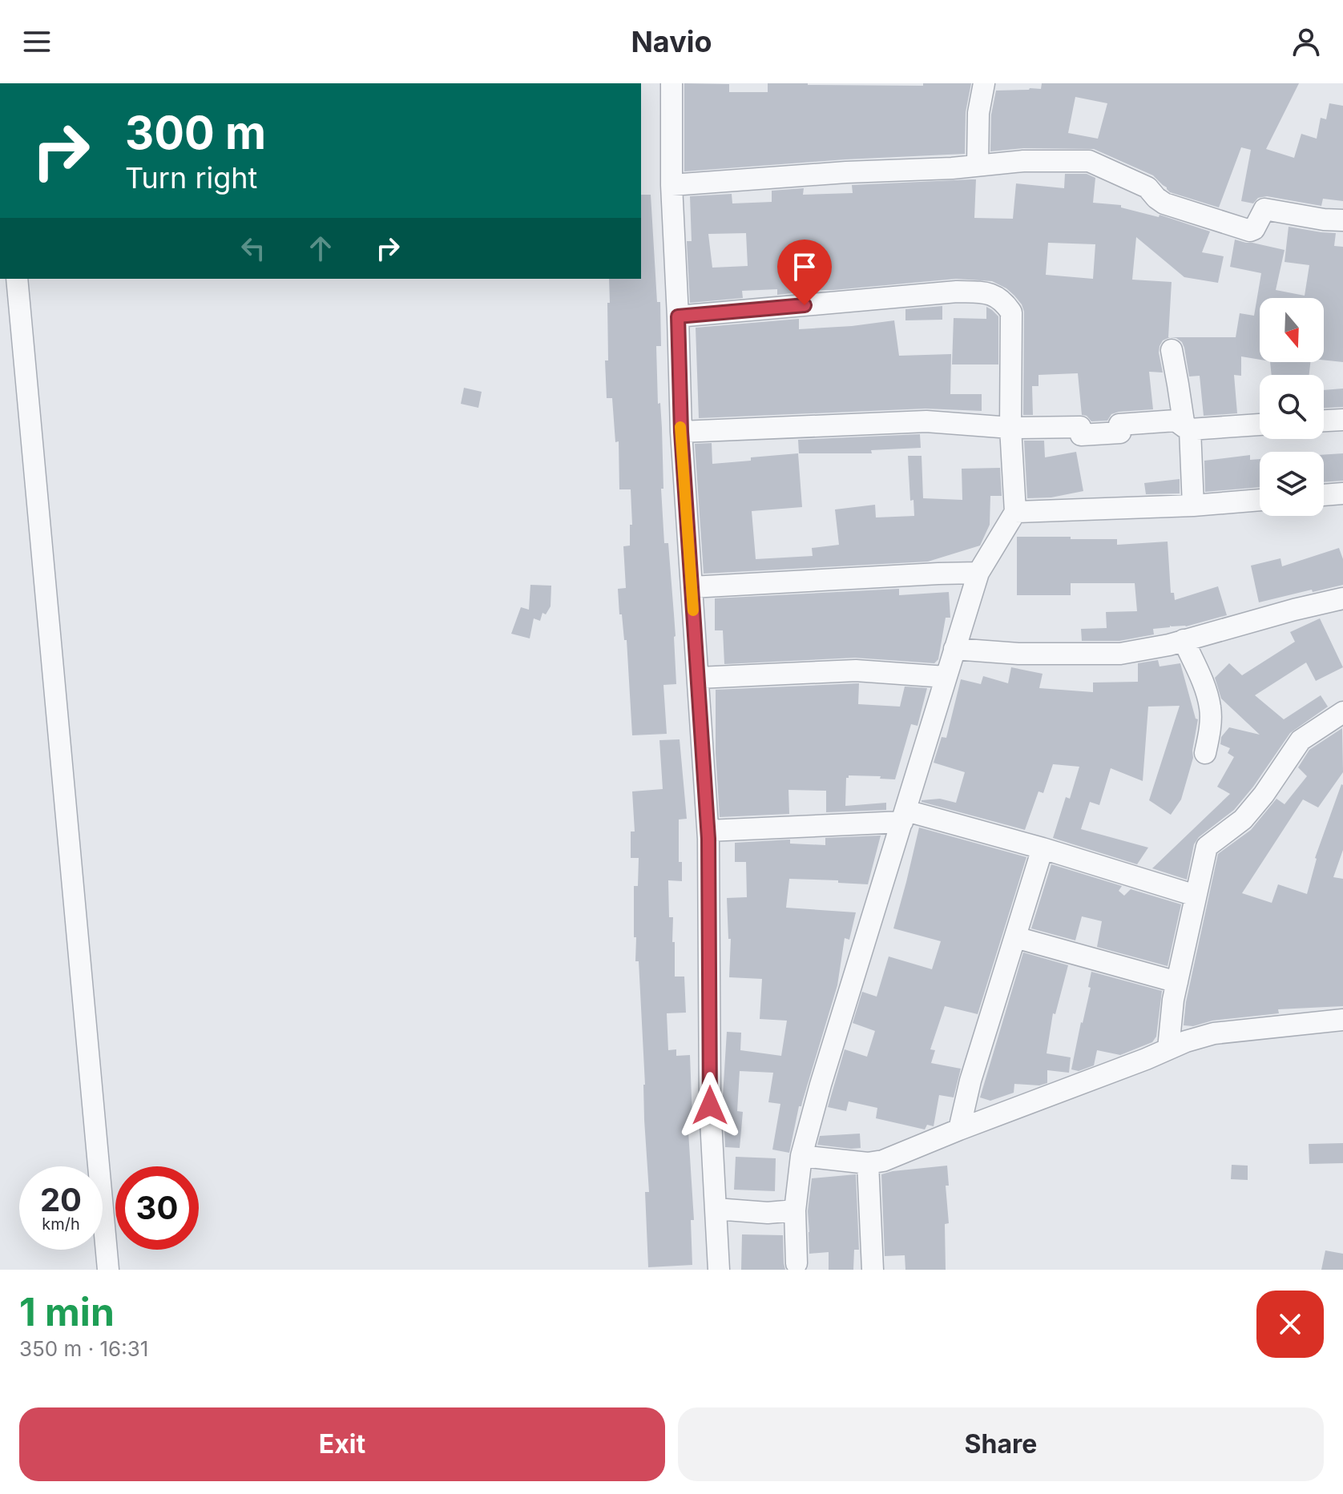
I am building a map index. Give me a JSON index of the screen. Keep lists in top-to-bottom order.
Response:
{
  "north": "bottom",
  "page": {
    "header": "Navio",
    "turn": ["300 m", "Turn right"],
    "speed": "20 km/h",
    "limit": "30",
    "heading": ["1 min", "350 m · 16:31"],
    "buttons": ["Exit", "Share"]
  }
}
